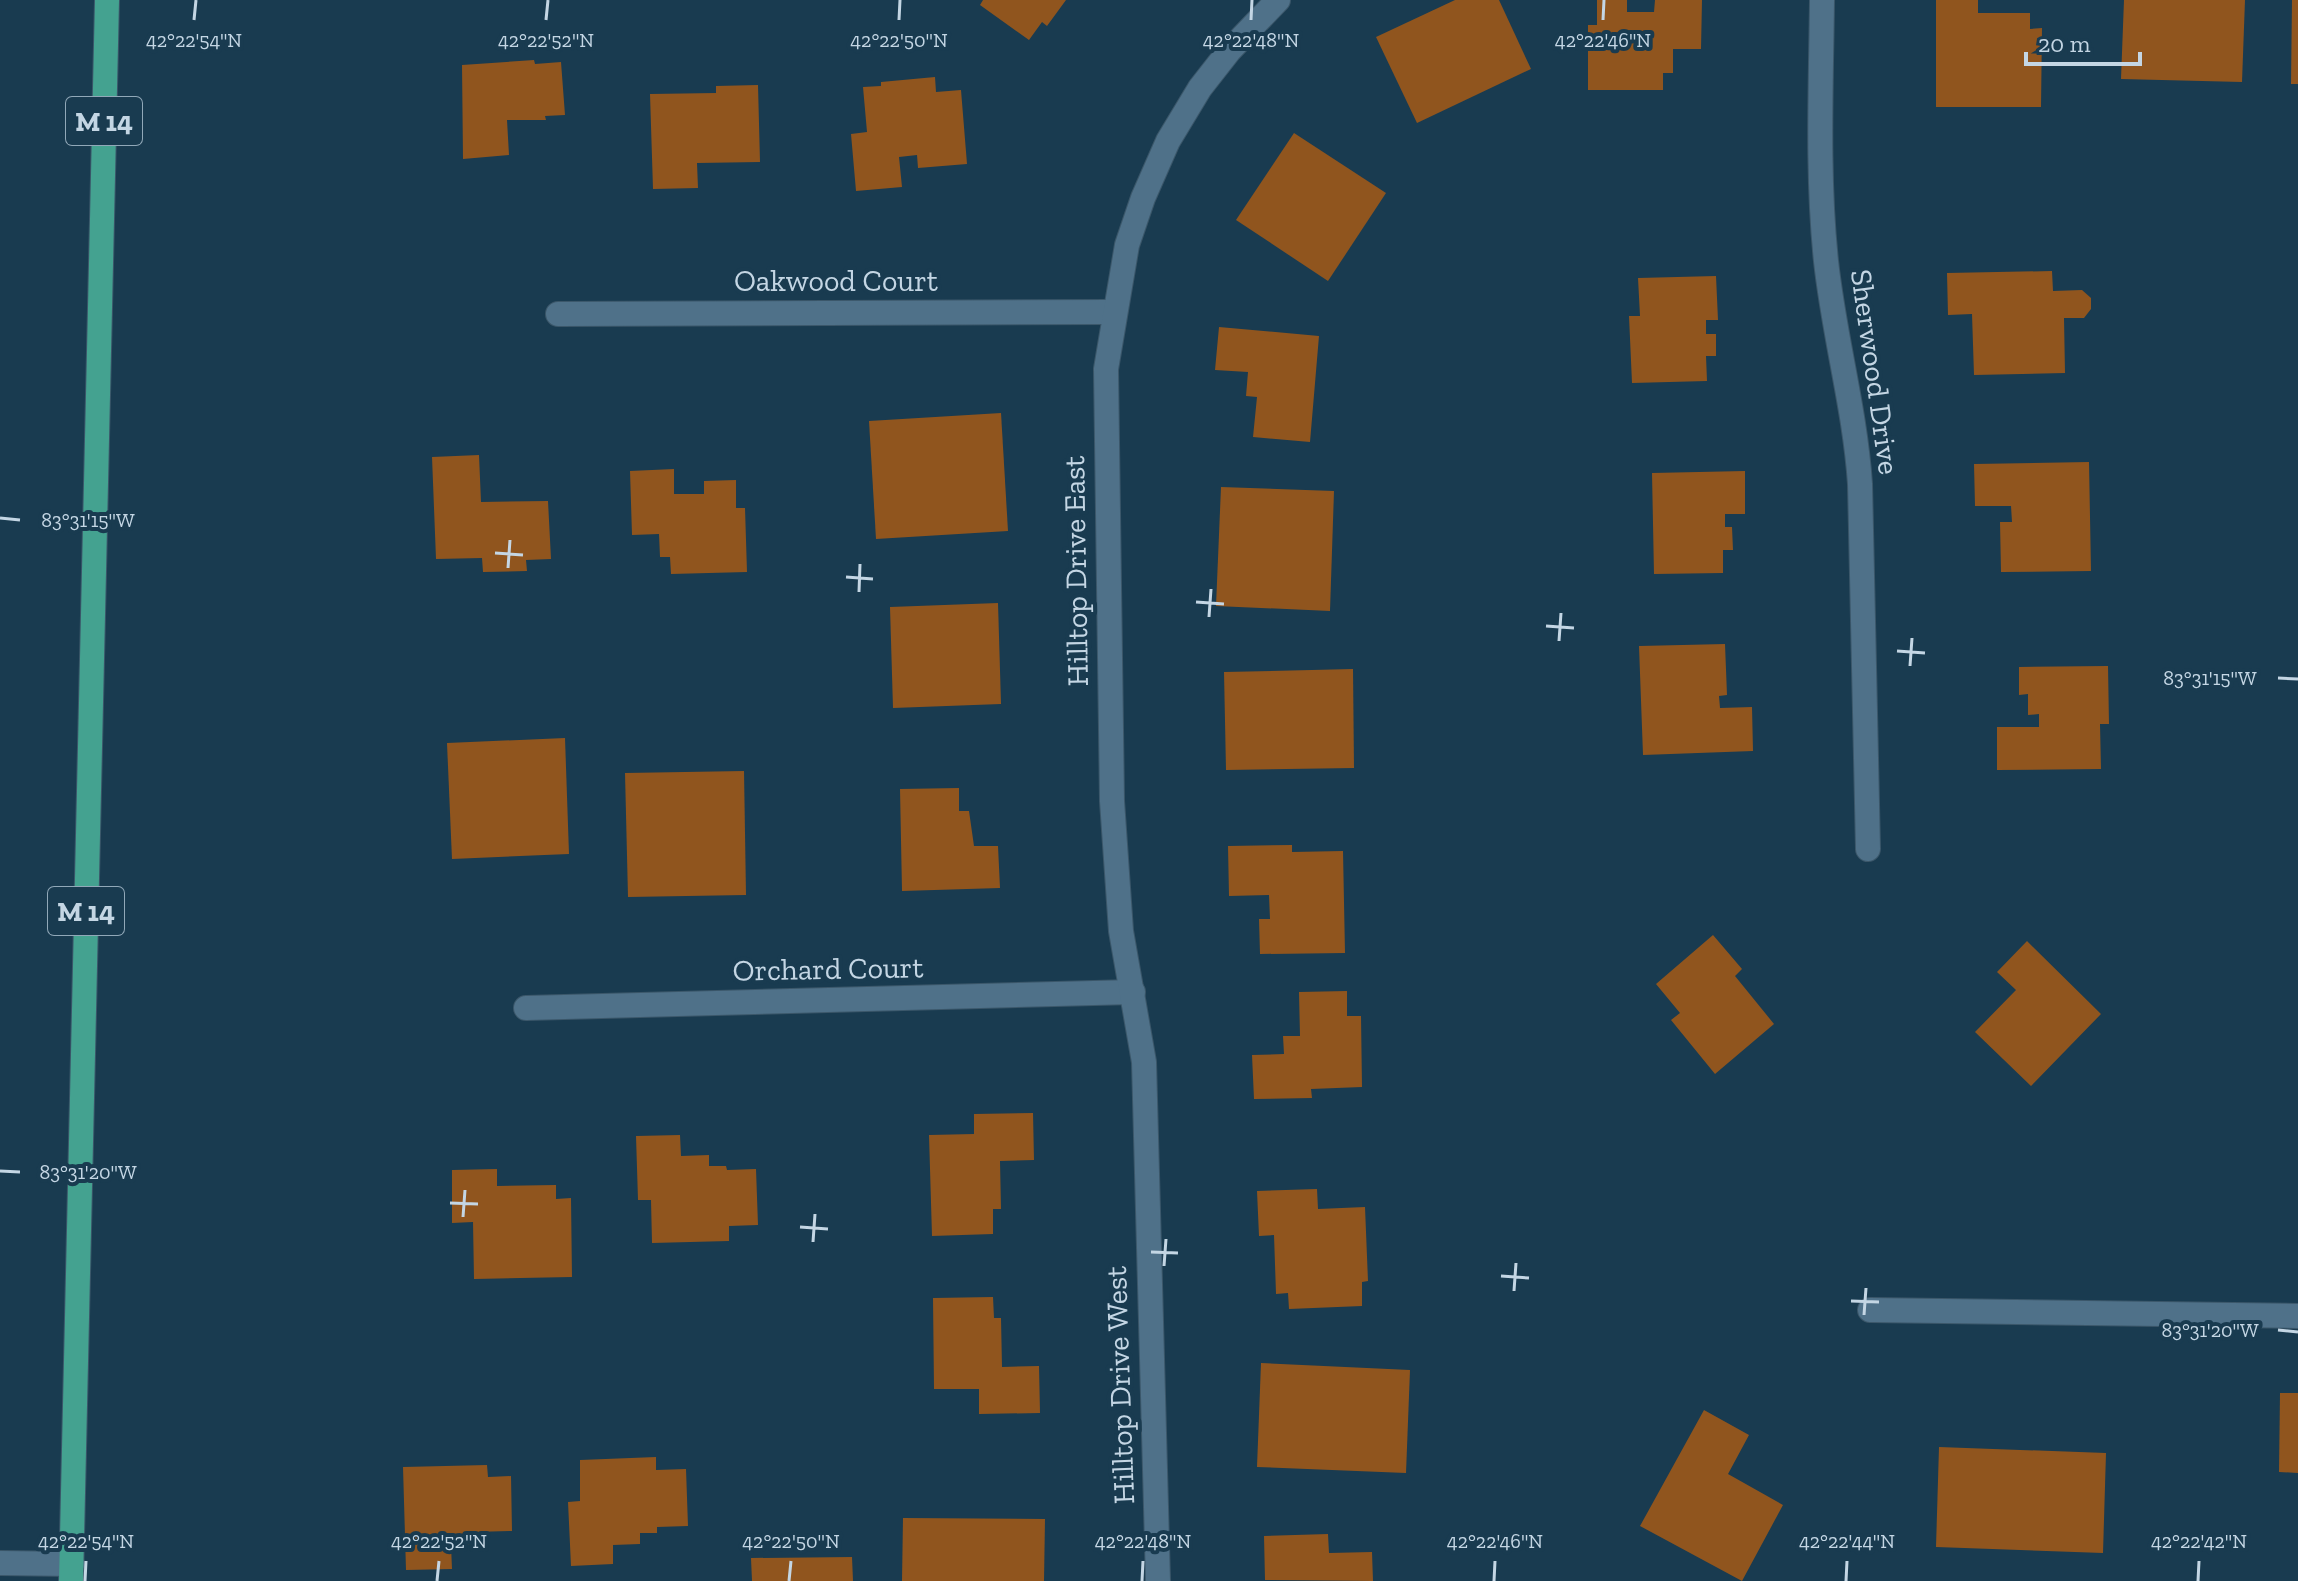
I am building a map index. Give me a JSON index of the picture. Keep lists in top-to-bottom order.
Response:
{
  "streets": {
    "highway": ["M 14"],
    "street": [
      "Oakwood Court",
      "Sherwood Drive",
      "Hilltop Drive East",
      "Orchard Court",
      "Hilltop Drive West"
    ]
  },
  "crossings": [
    ["Oakwood Court", "Hilltop Drive East"],
    ["Hilltop Drive East", "Orchard Court"],
    ["Hilltop Drive East", "Hilltop Drive West"]
  ],
  "scale_bar": "20 m",
  "coordinates": [
    "42°22'54\"N",
    "42°22'52\"N",
    "42°22'50\"N",
    "42°22'48\"N",
    "42°22'46\"N",
    "83°31'15\"W",
    "83°31'20\"W",
    "42°22'44\"N",
    "42°22'42\"N"
  ]
}
